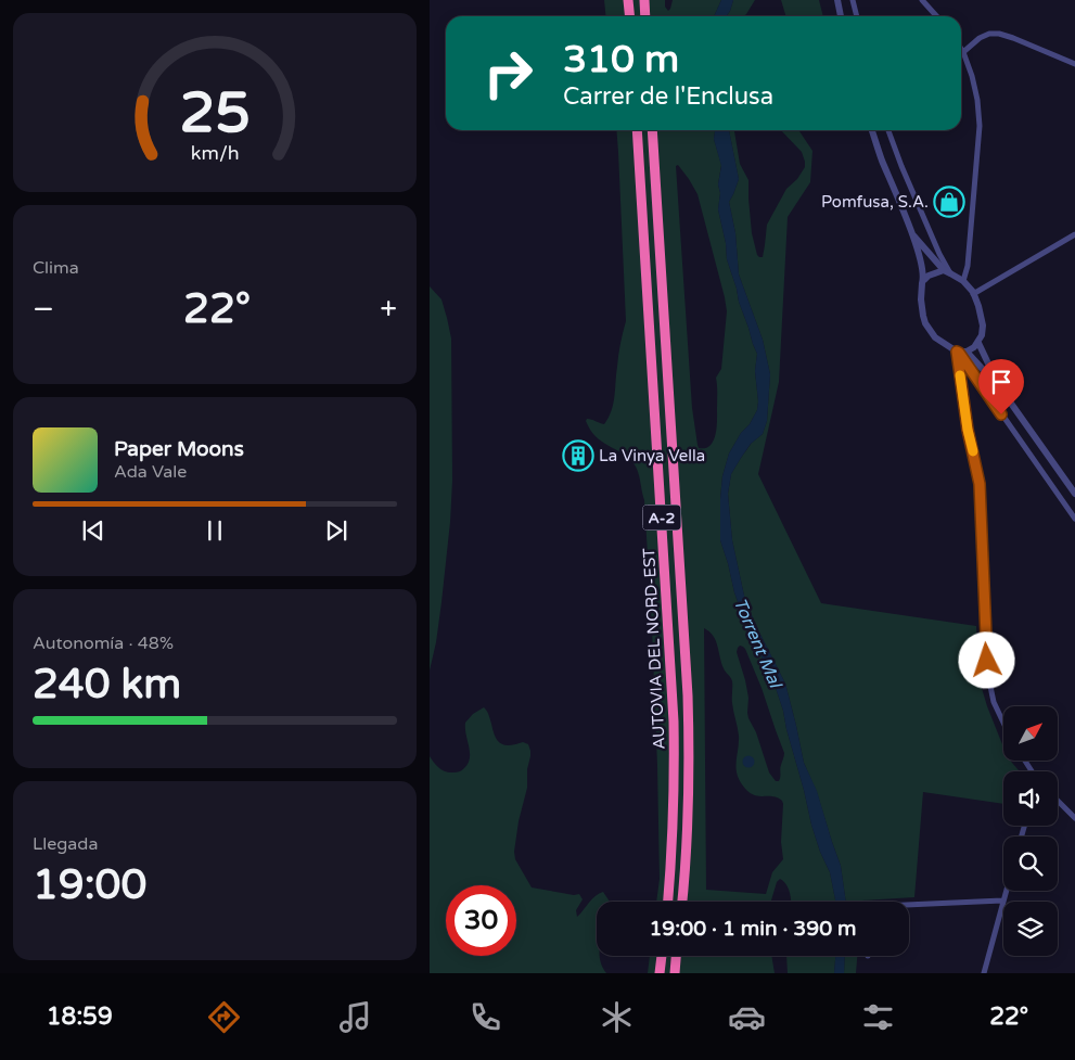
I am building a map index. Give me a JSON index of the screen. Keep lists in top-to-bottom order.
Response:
{
  "streets": {
    "highway": ["A-2", "AUTOVIA DEL NORD-EST"]
  },
  "water": ["Torrent Mal"],
  "places": {
    "shop": ["Pomfusa, S.A."],
    "building": ["La Vinya Vella"]
  },
  "north": "top right",
  "page": {
    "turn": ["310 m", "Carrer de l'Enclusa"],
    "tile": [
      "Clima",
      ["Autonomía · 48%", "240 km"],
      ["Llegada", "19:00"]
    ],
    "heat": ["−", "22°", "+"],
    "song": ["Paper Moons", "Ada Vale"],
    "limit": "30",
    "trip": "19:00 · 1 min · 390 m",
    "tabs": ["18:59", "22°"],
    "gauge": ["25", "km/h"]
  }
}
